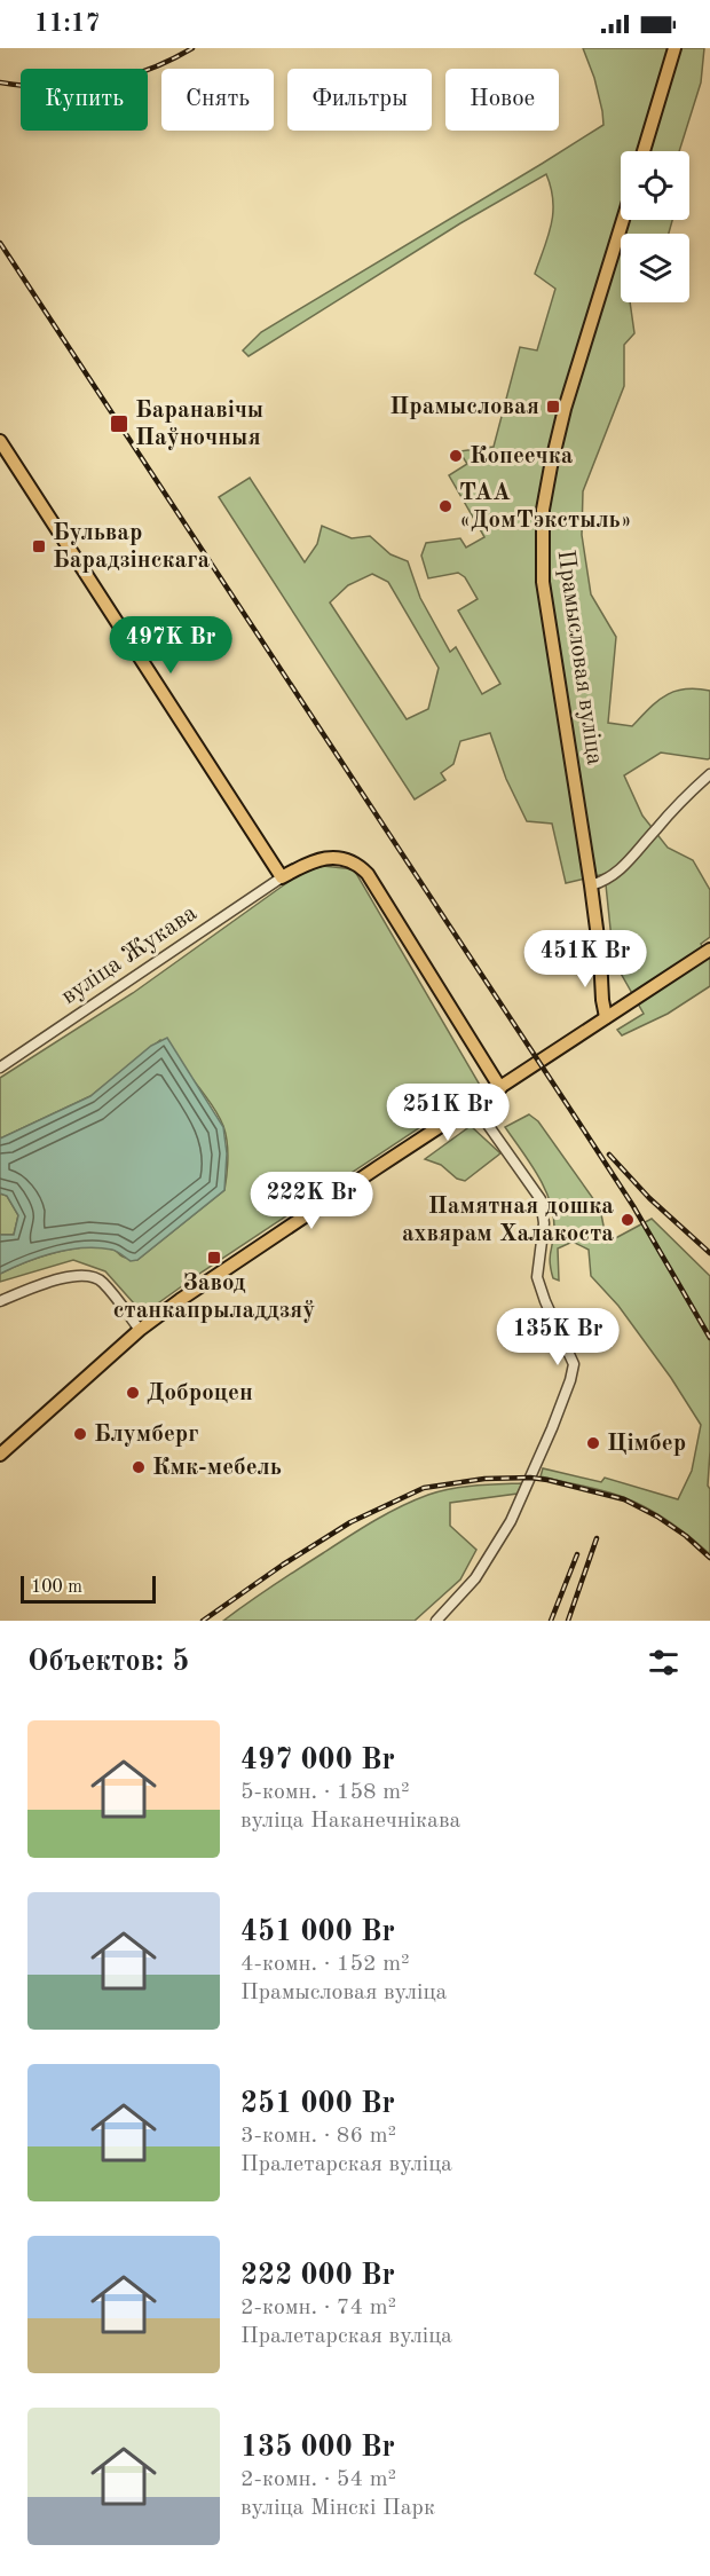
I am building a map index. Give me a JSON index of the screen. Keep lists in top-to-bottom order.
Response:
{
  "streets": {
    "main road": ["Прамысловая вуліца"],
    "street": ["вуліца Жукава"]
  },
  "places": {
    "transit": [
      "Прамысловая",
      "Баранавічы Паўночныя",
      "Бульвар Барадзінскага",
      "Завод станкапрыладдзяў"
    ],
    "other": [
      "Копеечка",
      "ТАА «ДомТэкстыль»",
      "Памятная дошка ахвярам Халакоста",
      "Доброцен",
      "Блумберг",
      "Цімбер",
      "Кмк-мебель"
    ]
  },
  "scale_bar": "100 m",
  "page": {
    "status": "11:17",
    "chip": [
      "Купить",
      "Снять",
      "Фильтры",
      "Новое"
    ],
    "price": [
      "497K Br",
      "451K Br",
      "251K Br",
      "222K Br",
      "135K Br"
    ],
    "scale": "100 m",
    "heading": "Объектов: 5",
    "list": [
      {
        "name": "497 000 Br",
        "note": "5-комн. · 158 m² · вуліца Наканечнікава"
      },
      {
        "name": "451 000 Br",
        "note": "4-комн. · 152 m² · Прамысловая вуліца"
      },
      {
        "name": "251 000 Br",
        "note": "3-комн. · 86 m² · Пралетарская вуліца"
      },
      {
        "name": "222 000 Br",
        "note": "2-комн. · 74 m² · Пралетарская вуліца"
      },
      {
        "name": "135 000 Br",
        "note": "2-комн. · 54 m² · вуліца Мінскі Парк"
      }
    ]
  }
}
